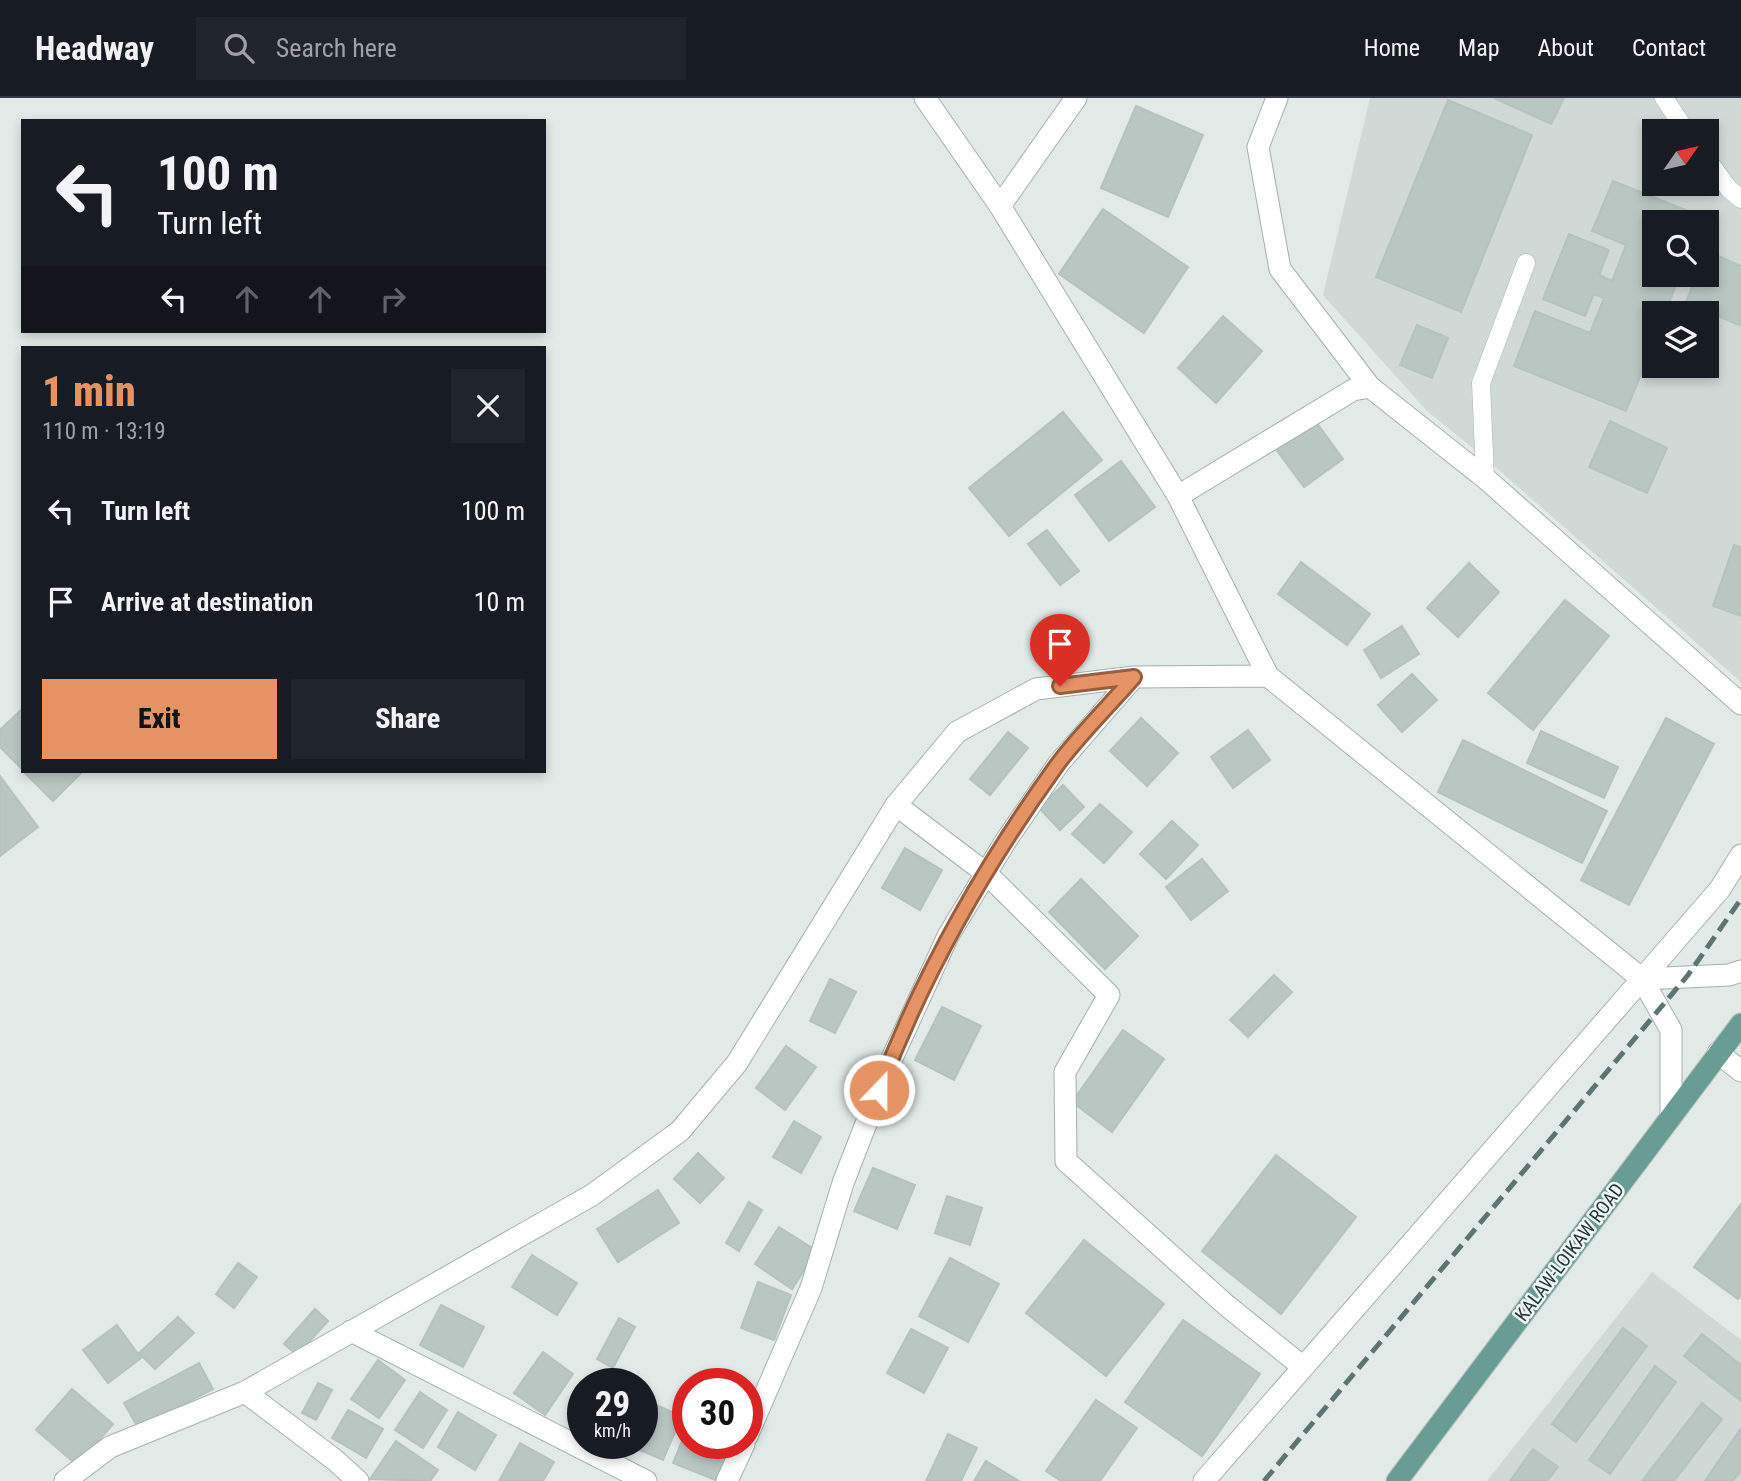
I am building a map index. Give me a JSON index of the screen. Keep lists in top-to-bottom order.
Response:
{
  "streets": {
    "main road": ["KALAW-LOIKAW ROAD"]
  },
  "north": "top right",
  "page": {
    "header": "Headway",
    "search": "Search here",
    "nav": [
      "Home",
      "Map",
      "About",
      "Contact"
    ],
    "turn": ["100 m", "Turn left"],
    "heading": ["1 min", "110 m · 13:19"],
    "list": [
      {
        "name": "Turn left",
        "value": "100 m"
      },
      {
        "name": "Arrive at destination",
        "value": "10 m"
      }
    ],
    "buttons": ["Exit", "Share"],
    "speed": "29 km/h",
    "limit": "30"
  }
}
